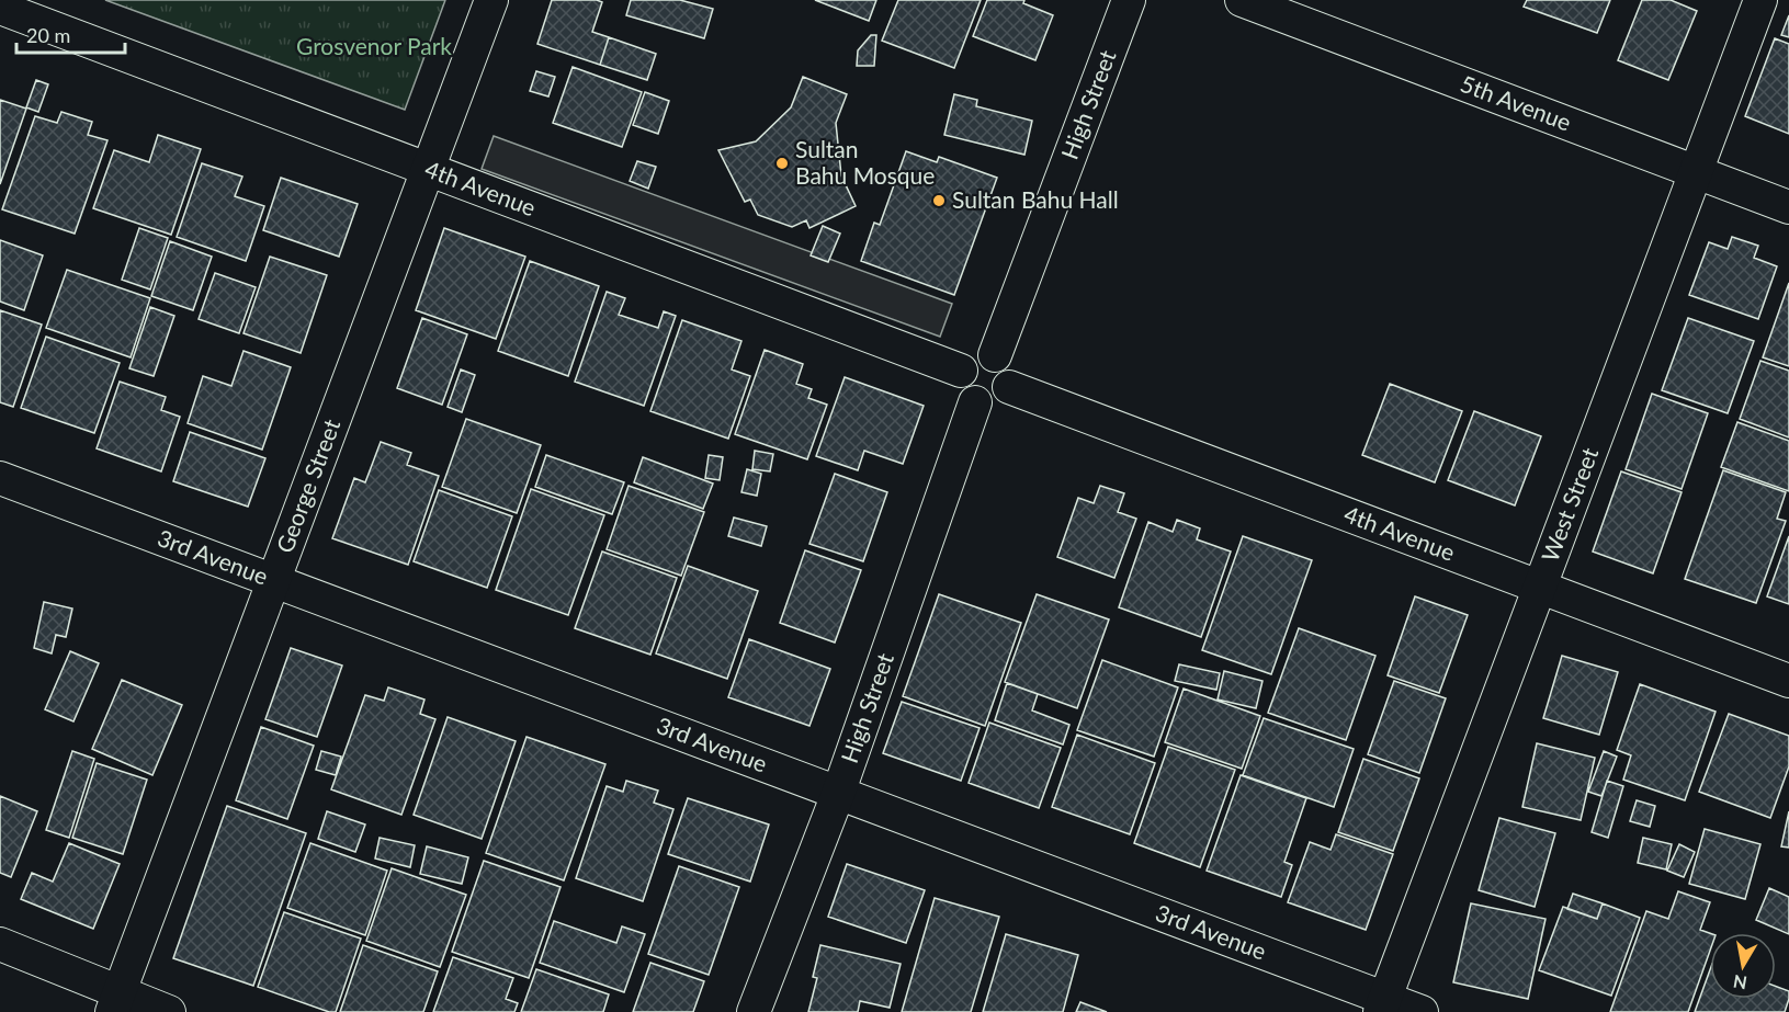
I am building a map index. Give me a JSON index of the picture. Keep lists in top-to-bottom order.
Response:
{
  "streets": {
    "street": [
      "High Street",
      "5th Avenue",
      "4th Avenue",
      "George Street",
      "West Street",
      "3rd Avenue"
    ]
  },
  "crossings": [
    ["High Street", "4th Avenue"],
    ["High Street", "3rd Avenue"],
    ["5th Avenue", "West Street"],
    ["4th Avenue", "George Street"],
    ["4th Avenue", "West Street"],
    ["George Street", "3rd Avenue"],
    ["West Street", "3rd Avenue"]
  ],
  "parks": ["Grosvenor Park"],
  "places": ["Sultan Bahu Mosque", "Sultan Bahu Hall"],
  "scale_bar": "20 m",
  "north": "bottom"
}
